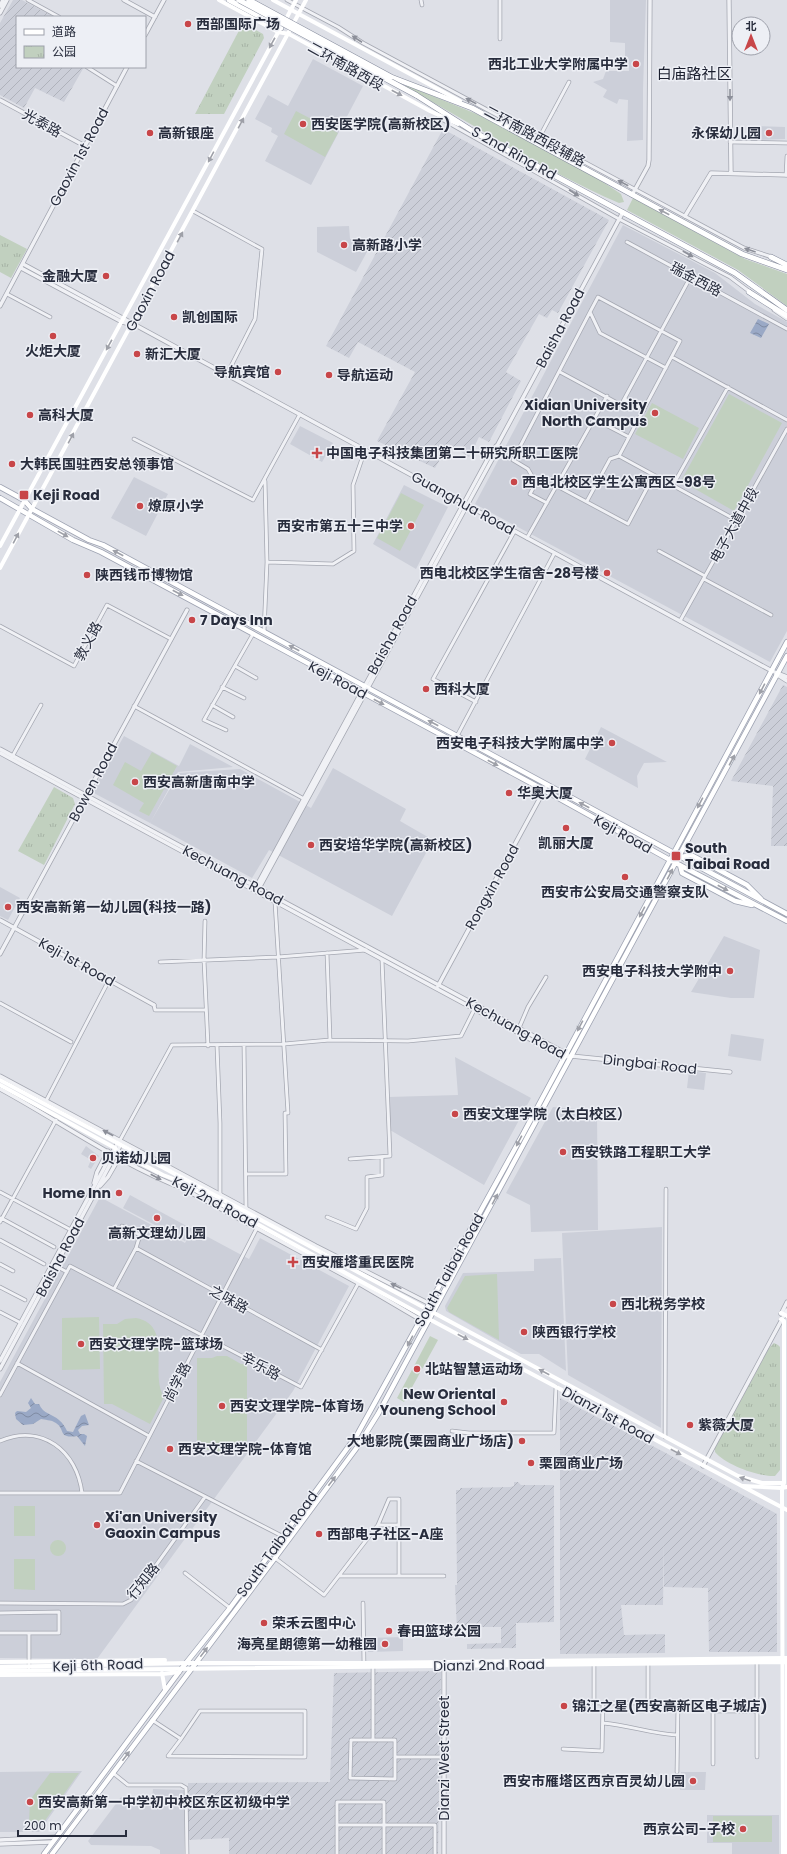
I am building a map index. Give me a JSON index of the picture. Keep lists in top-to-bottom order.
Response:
{
  "streets": {
    "highway": ["S 2nd Ring Rd"],
    "main road": [
      "二环南路西段",
      "Gaoxin Road",
      "Keji Road",
      "Keji 2nd Road",
      "South Taibai Road",
      "Dianzi 1st Road",
      "Keji 6th Road",
      "Dianzi 2nd Road"
    ],
    "street": [
      "光泰路",
      "二环南路西段辅路",
      "Gaoxin 1st Road",
      "瑞金西路",
      "Baisha Road",
      "Guanghua Road",
      "电子大道中段",
      "敦义路",
      "Bowen Road",
      "Kechuang Road",
      "Rongxin Road",
      "Keji 1st Road",
      "Dingbai Road",
      "之味路",
      "辛乐路",
      "尚学路",
      "行知路",
      "Dianzi West Street"
    ]
  },
  "crossings": [
    ["二环南路西段", "S 2nd Ring Rd"],
    ["二环南路西段", "Gaoxin Road"],
    ["光泰路", "Gaoxin 1st Road"],
    ["二环南路西段辅路", "Gaoxin Road"],
    ["S 2nd Ring Rd", "Baisha Road"],
    ["Gaoxin 1st Road", "Guanghua Road"],
    ["Gaoxin Road", "Guanghua Road"],
    ["Gaoxin Road", "Keji Road"],
    ["Baisha Road", "Guanghua Road"],
    ["Baisha Road", "Keji Road"],
    ["Baisha Road", "Kechuang Road"],
    ["Baisha Road", "Keji 2nd Road"],
    ["Guanghua Road", "电子大道中段"],
    ["Guanghua Road", "South Taibai Road"],
    ["敦义路", "Bowen Road"],
    ["Keji Road", "Rongxin Road"],
    ["Keji Road", "South Taibai Road"],
    ["Bowen Road", "Kechuang Road"],
    ["Bowen Road", "Keji 1st Road"],
    ["Kechuang Road", "Rongxin Road"],
    ["Kechuang Road", "Dingbai Road"],
    ["Kechuang Road", "South Taibai Road"],
    ["Dingbai Road", "South Taibai Road"],
    ["Keji 2nd Road", "South Taibai Road"],
    ["Keji 2nd Road", "辛乐路"],
    ["Keji 2nd Road", "Dianzi 1st Road"],
    ["South Taibai Road", "Dianzi 1st Road"],
    ["South Taibai Road", "Keji 6th Road"],
    ["South Taibai Road", "Dianzi 2nd Road"],
    ["之味路", "辛乐路"],
    ["之味路", "尚学路"],
    ["辛乐路", "尚学路"],
    ["Keji 6th Road", "Dianzi 2nd Road"],
    ["Dianzi 2nd Road", "Dianzi West Street"]
  ],
  "one_way": ["二环南路西段辅路"],
  "districts": ["白庙路社区"],
  "places": {
    "other": [
      "西部国际广场",
      "西北工业大学附属中学",
      "西安医学院(高新校区)",
      "高新银座",
      "永保幼儿园",
      "高新路小学",
      "金融大厦",
      "凯创国际",
      "火炬大厦",
      "新汇大厦",
      "导航宾馆",
      "导航运动",
      "Xidian University North Campus",
      "高科大厦",
      "大韩民国驻西安总领事馆",
      "西电北校区学生公寓西区-98号",
      "燎原小学",
      "西安市第五十三中学",
      "西电北校区学生宿舍-28号楼",
      "陕西钱币博物馆",
      "7 Days Inn",
      "西科大厦",
      "西安电子科技大学附属中学",
      "西安高新唐南中学",
      "华奥大厦",
      "凯丽大厦",
      "西安培华学院(高新校区)",
      "西安市公安局交通警察支队",
      "西安高新第一幼儿园(科技一路)",
      "西安电子科技大学附中",
      "西安文理学院（太白校区）",
      "西安铁路工程职工大学",
      "贝诺幼儿园",
      "Home Inn",
      "高新文理幼儿园",
      "西北税务学校",
      "陕西银行学校",
      "西安文理学院-篮球场",
      "北站智慧运动场",
      "New Oriental Youneng School",
      "西安文理学院-体育场",
      "紫薇大厦",
      "大地影院(栗园商业广场店)",
      "西安文理学院-体育馆",
      "栗园商业广场",
      "Xi'an University Gaoxin Campus",
      "西部电子社区-A座",
      "荣禾云图中心",
      "春田篮球公园",
      "海亮星朗德第一幼稚园",
      "锦江之星(西安高新区电子城店)",
      "西安市雁塔区西京百灵幼儿园",
      "西安高新第一中学初中校区东区初级中学",
      "西京公司-子校"
    ],
    "health": ["中国电子科技集团第二十研究所职工医院", "西安雁塔重民医院"],
    "transit": ["Keji Road", "South Taibai Road"]
  },
  "legend": ["道路", "公园"],
  "scale_bar": "200 m",
  "north": "top"
}
